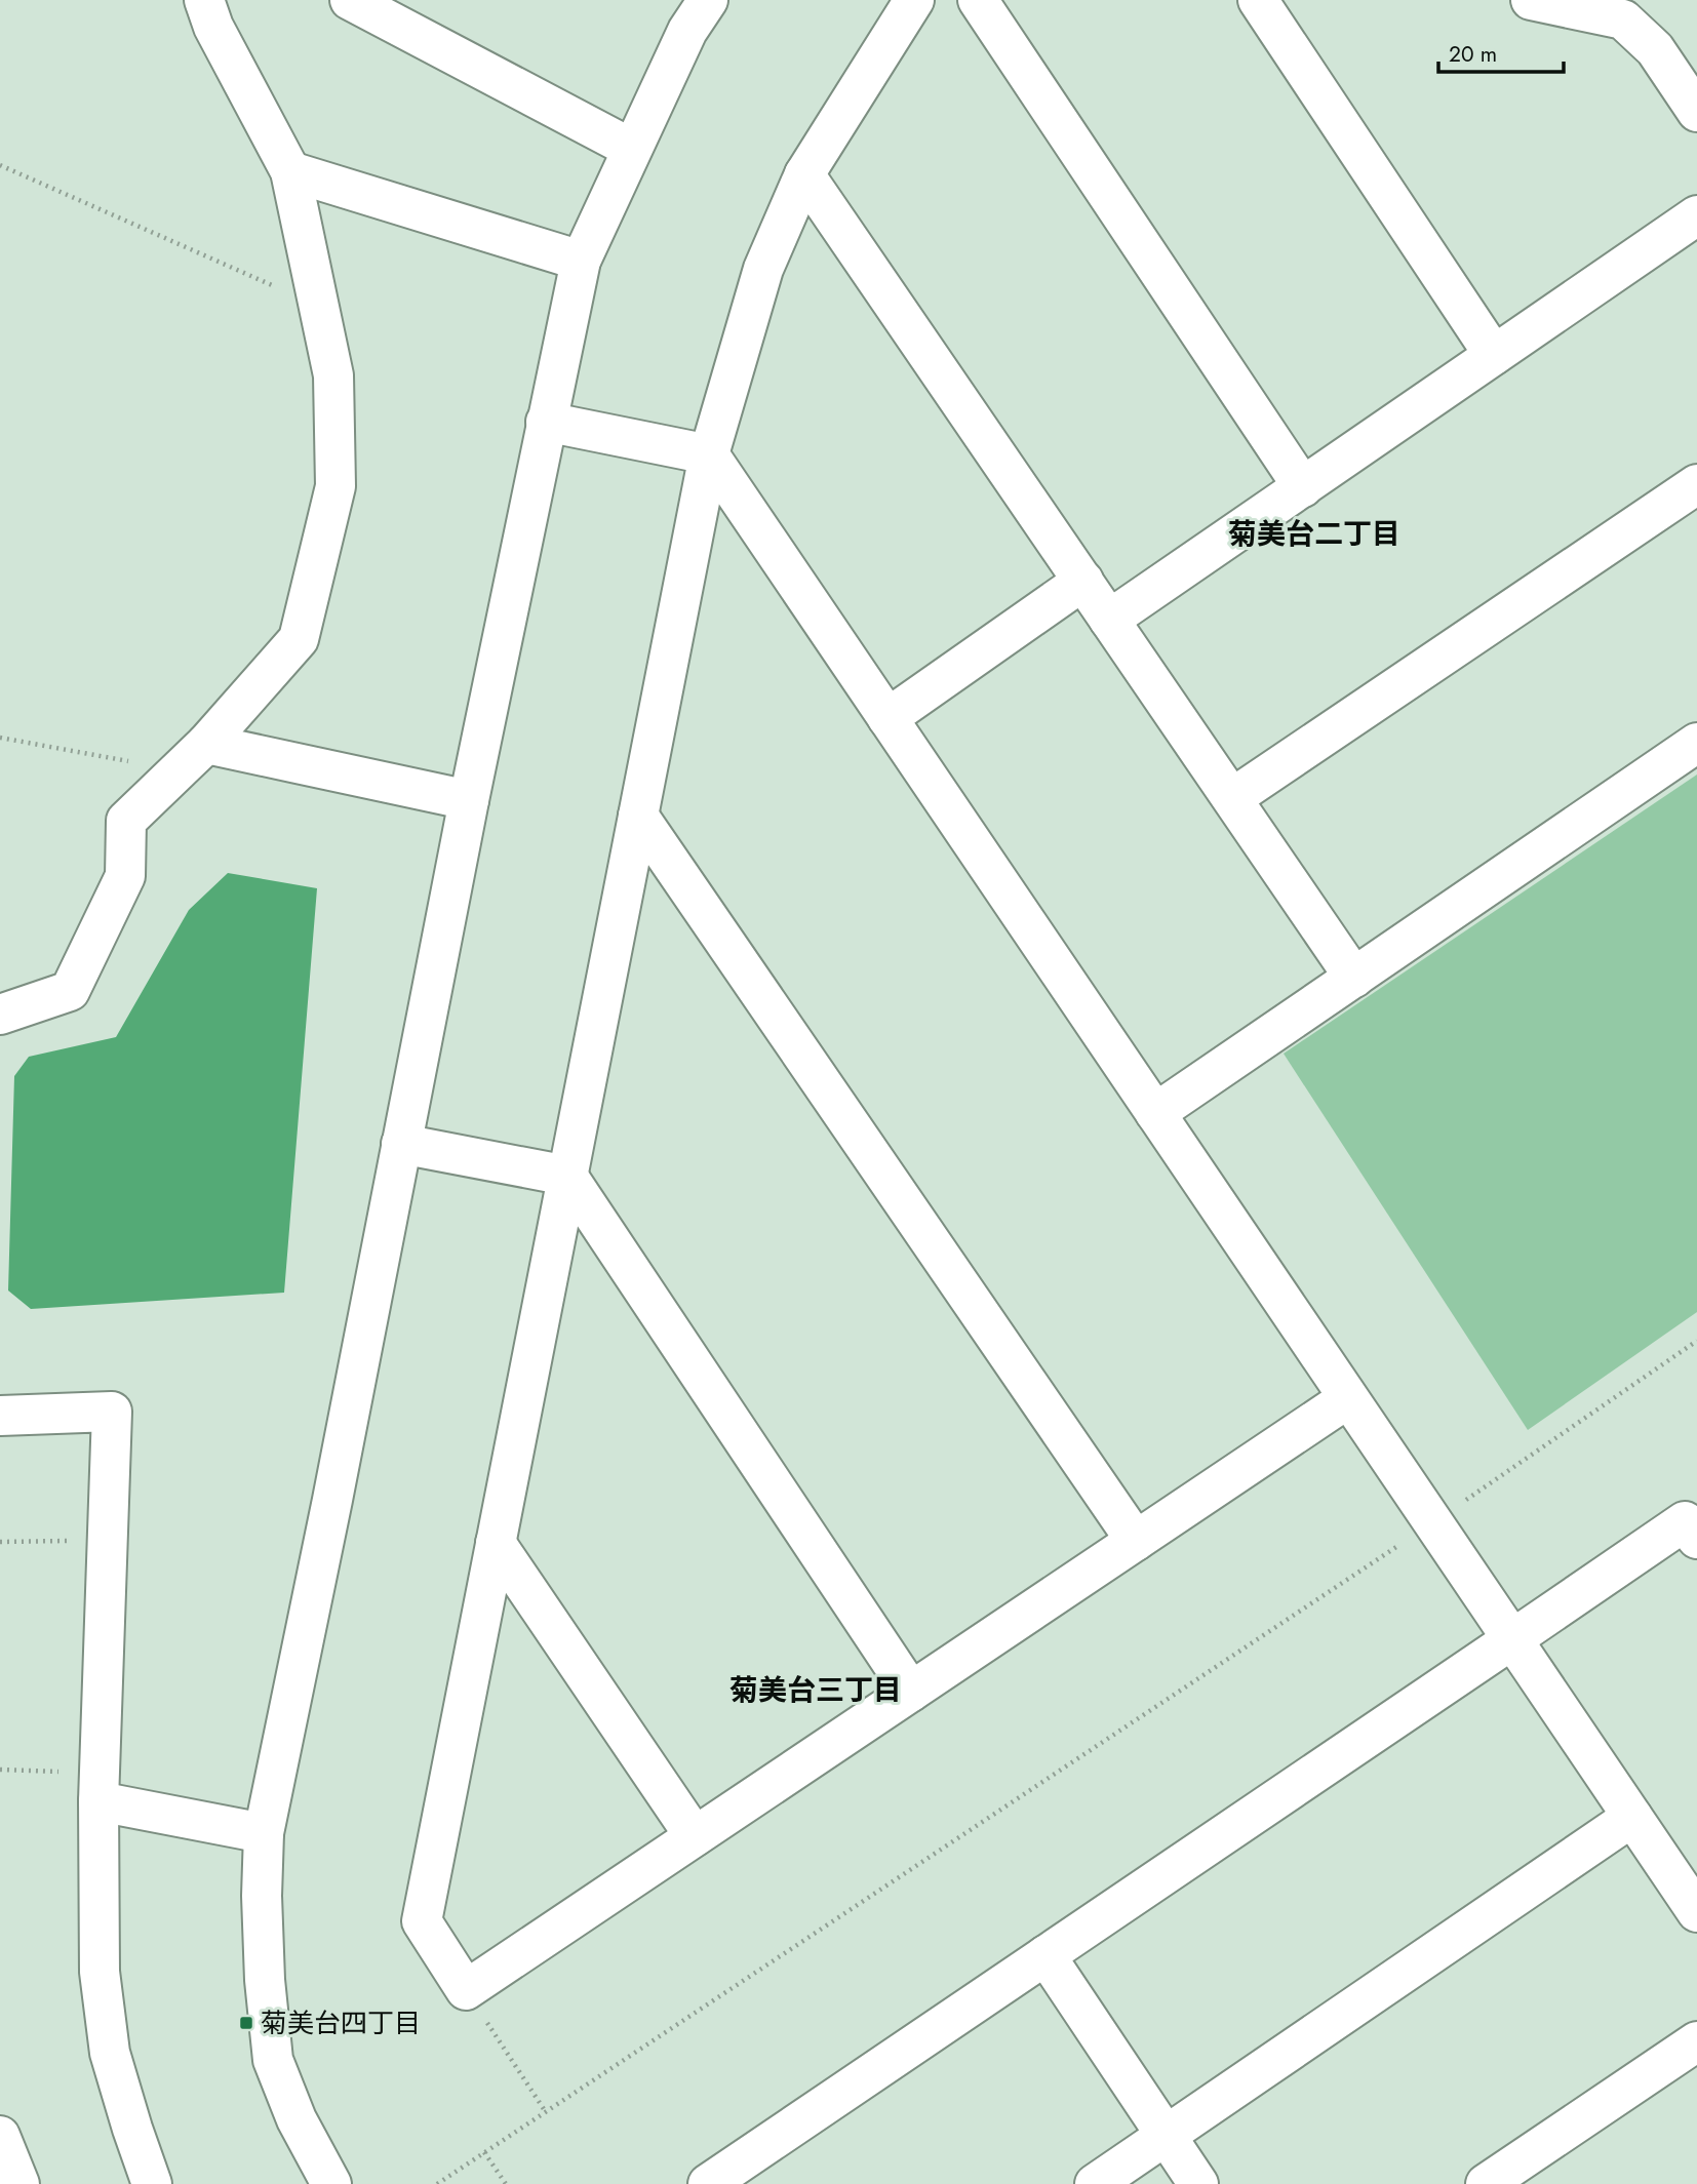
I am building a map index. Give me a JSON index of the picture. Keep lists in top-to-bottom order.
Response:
{
  "districts": ["菊美台二丁目", "菊美台三丁目"],
  "places": {
    "transit": ["菊美台四丁目"]
  },
  "scale_bar": "20 m"
}
